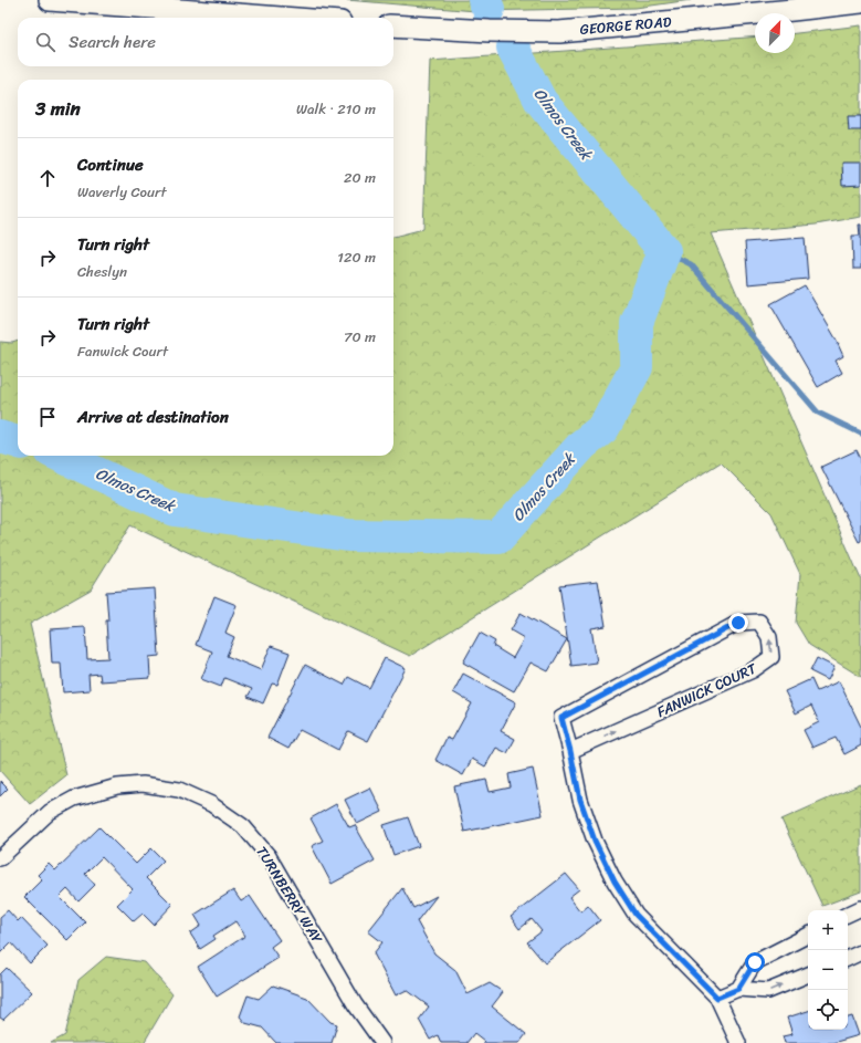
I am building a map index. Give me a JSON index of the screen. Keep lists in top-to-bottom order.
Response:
{
  "streets": {
    "street": ["GEORGE ROAD", "FANWICK COURT", "TURNBERRY WAY"]
  },
  "water": ["Olmos Creek"],
  "north": "top right",
  "page": {
    "search": "Search here",
    "heading": ["3 min", "Walk · 210 m"],
    "list": [
      ["Continue", "Waverly Court", "20 m"],
      ["Turn right", "Cheslyn", "120 m"],
      ["Turn right", "Fanwick Court", "70 m"],
      "Arrive at destination"
    ],
    "map_buttons": ["+", "−"]
  }
}
